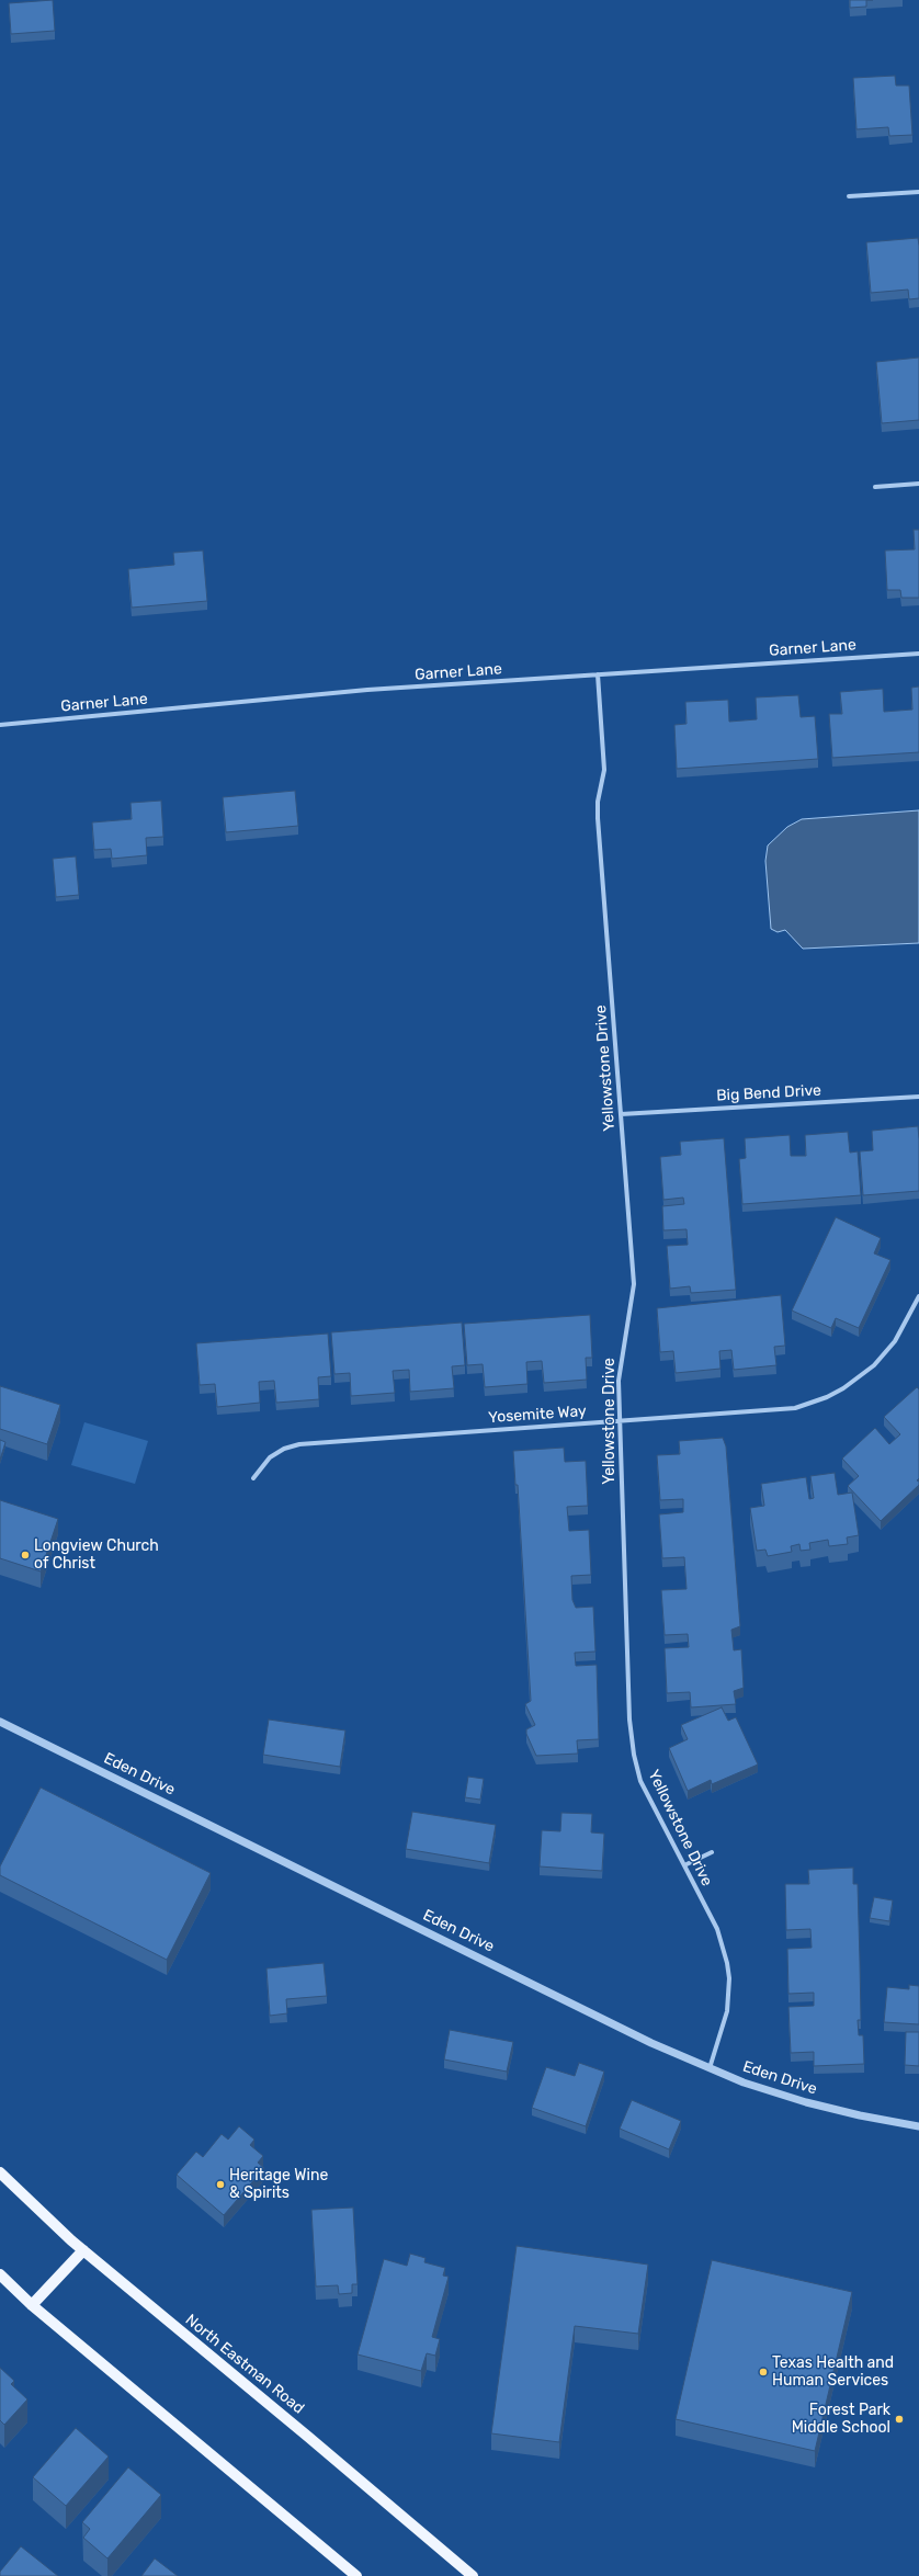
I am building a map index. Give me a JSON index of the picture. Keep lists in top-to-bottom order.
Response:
{
  "streets": {
    "main road": ["North Eastman Road"],
    "street": [
      "Garner Lane",
      "Yellowstone Drive",
      "Big Bend Drive",
      "Yosemite Way",
      "Eden Drive"
    ]
  },
  "crossings": [
    ["Garner Lane", "Yellowstone Drive"],
    ["Yellowstone Drive", "Big Bend Drive"],
    ["Yellowstone Drive", "Yosemite Way"],
    ["Yellowstone Drive", "Eden Drive"]
  ],
  "places": [
    "Longview Church of Christ",
    "Heritage Wine & Spirits",
    "Texas Health and Human Services",
    "Forest Park Middle School"
  ]
}
